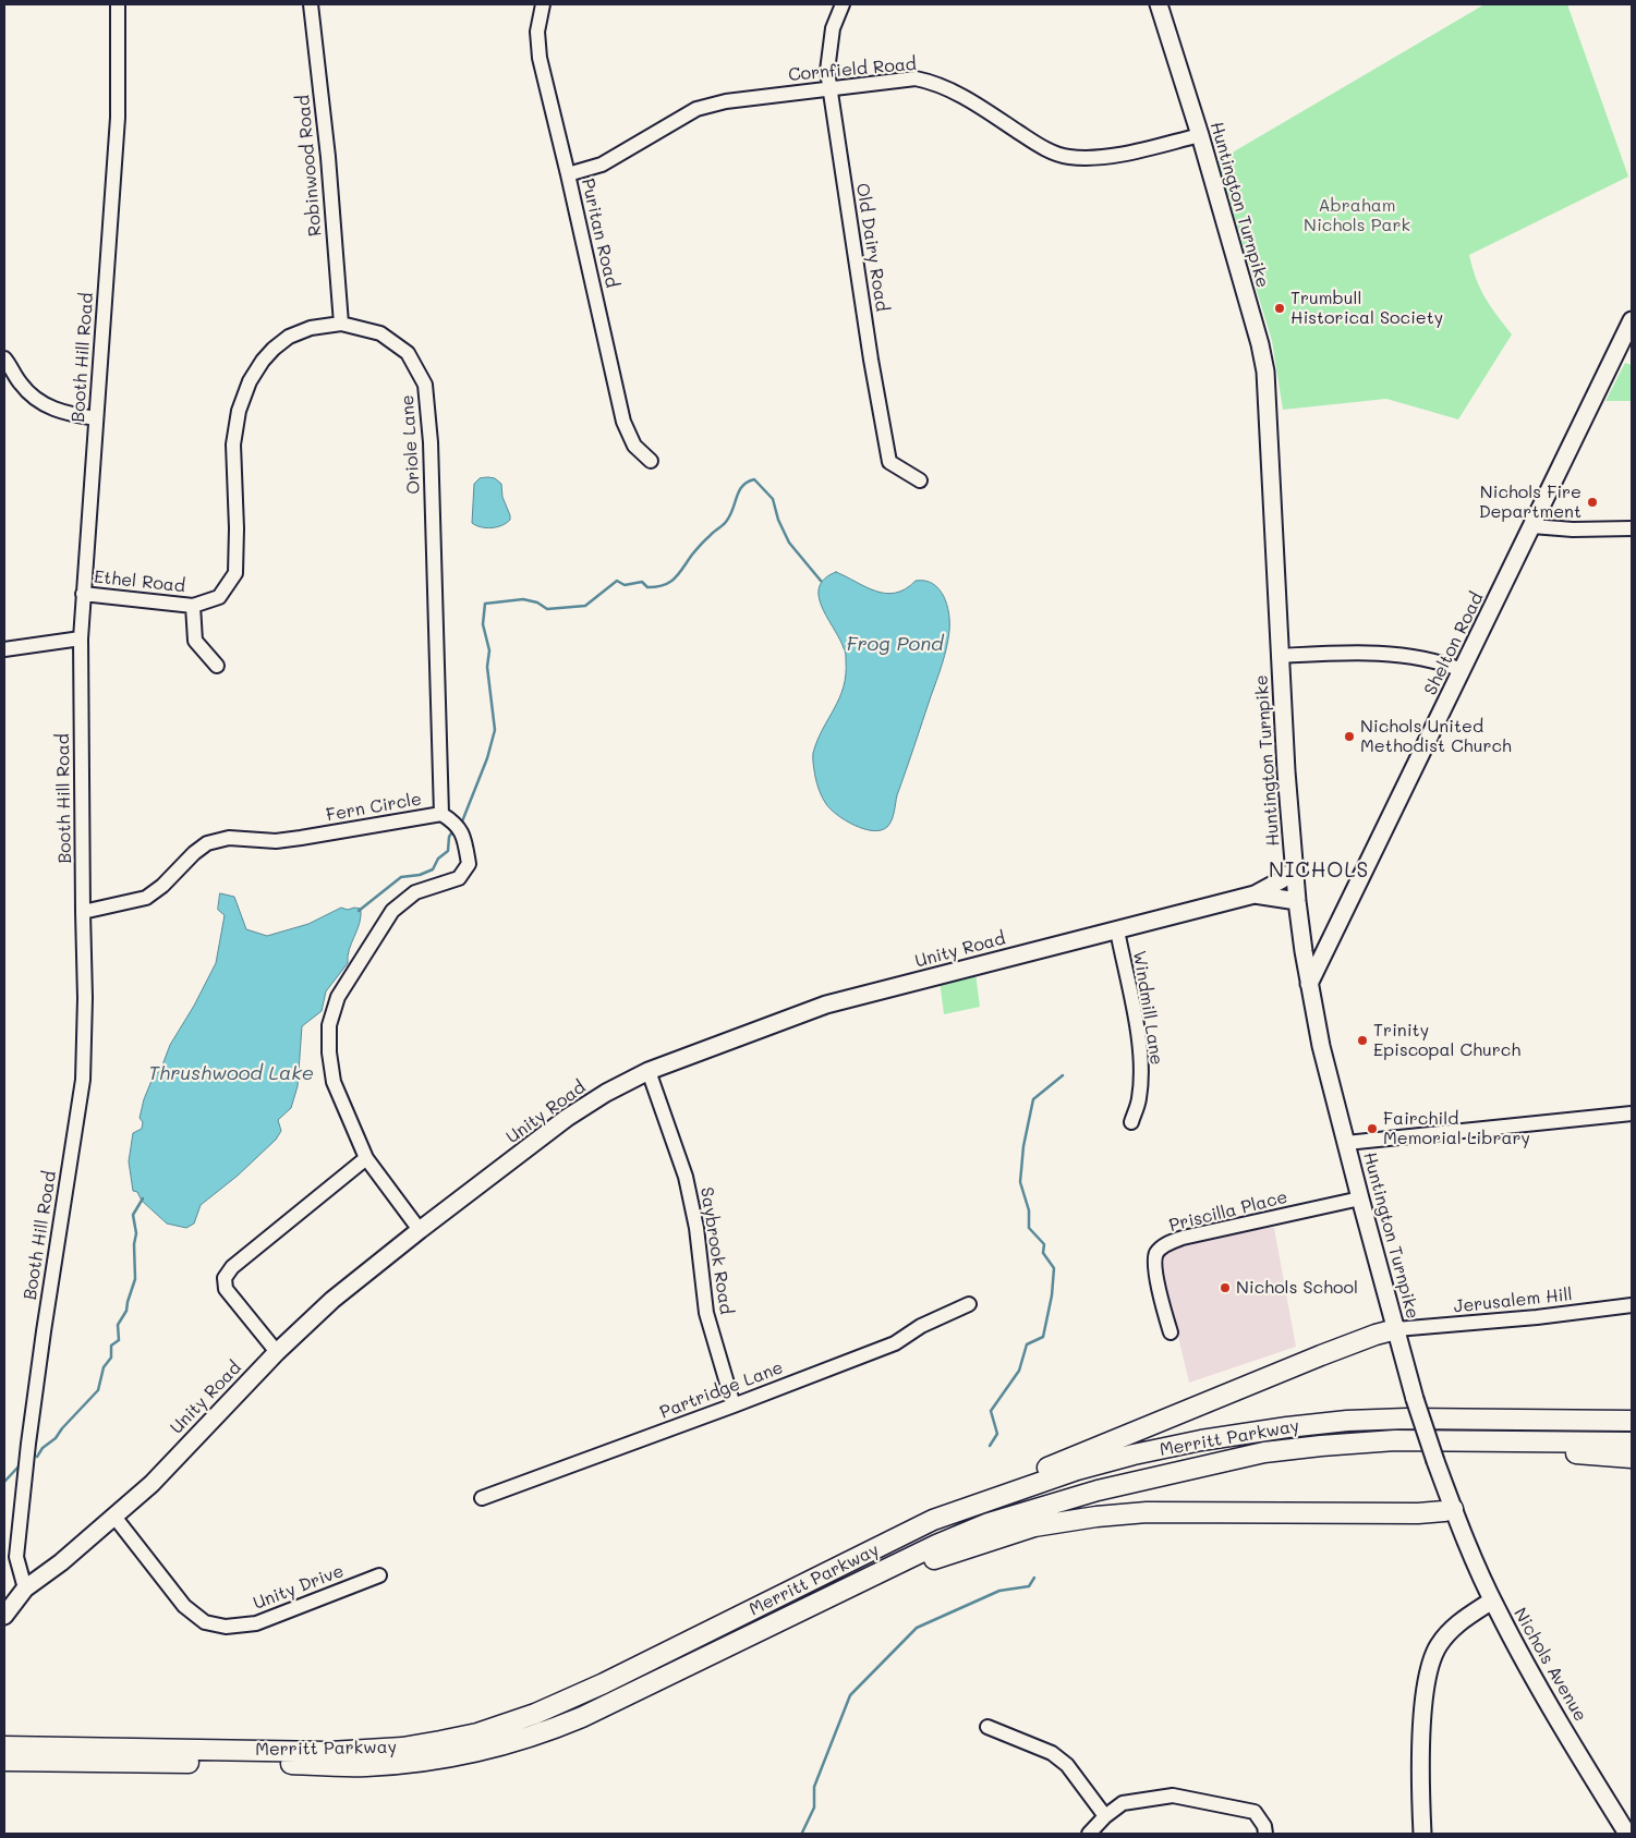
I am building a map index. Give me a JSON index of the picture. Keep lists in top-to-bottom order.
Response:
{
  "streets": {
    "highway": ["Merritt Parkway"],
    "main road": [
      "Huntington Turnpike",
      "Shelton Road",
      "Unity Road",
      "Nichols Avenue"
    ],
    "street": [
      "Cornfield Road",
      "Robinwood Road",
      "Puritan Road",
      "Old Dairy Road",
      "Booth Hill Road",
      "Oriole Lane",
      "Ethel Road",
      "Fern Circle",
      "Windmill Lane",
      "Priscilla Place",
      "Saybrook Road",
      "Jerusalem Hill",
      "Partridge Lane",
      "Unity Drive"
    ]
  },
  "crossings": [
    ["Cornfield Road", "Huntington Turnpike"],
    ["Cornfield Road", "Puritan Road"],
    ["Cornfield Road", "Old Dairy Road"],
    ["Robinwood Road", "Oriole Lane"],
    ["Huntington Turnpike", "Shelton Road"],
    ["Huntington Turnpike", "Unity Road"],
    ["Huntington Turnpike", "Priscilla Place"],
    ["Huntington Turnpike", "Jerusalem Hill"],
    ["Huntington Turnpike", "Nichols Avenue"],
    ["Booth Hill Road", "Ethel Road"],
    ["Booth Hill Road", "Fern Circle"],
    ["Booth Hill Road", "Unity Road"],
    ["Oriole Lane", "Ethel Road"],
    ["Oriole Lane", "Fern Circle"],
    ["Fern Circle", "Unity Road"],
    ["Unity Road", "Windmill Lane"],
    ["Unity Road", "Saybrook Road"],
    ["Unity Road", "Unity Drive"],
    ["Saybrook Road", "Partridge Lane"]
  ],
  "districts": ["NICHOLS"],
  "water": ["Frog Pond", "Thrushwood Lake"],
  "parks": ["Abraham Nichols Park"],
  "places": [
    "Trumbull Historical Society",
    "Nichols Fire Department",
    "Nichols United Methodist Church",
    "Trinity Episcopal Church",
    "Fairchild Memorial Library",
    "Nichols School"
  ]
}
